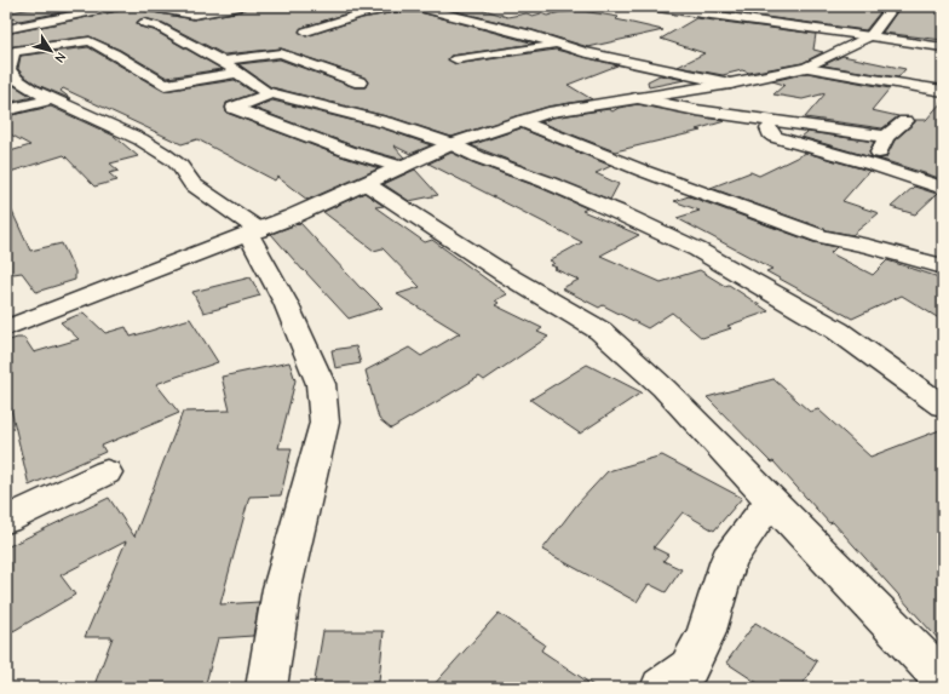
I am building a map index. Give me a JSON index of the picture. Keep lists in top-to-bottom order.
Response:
{
  "north": "bottom right"
}
